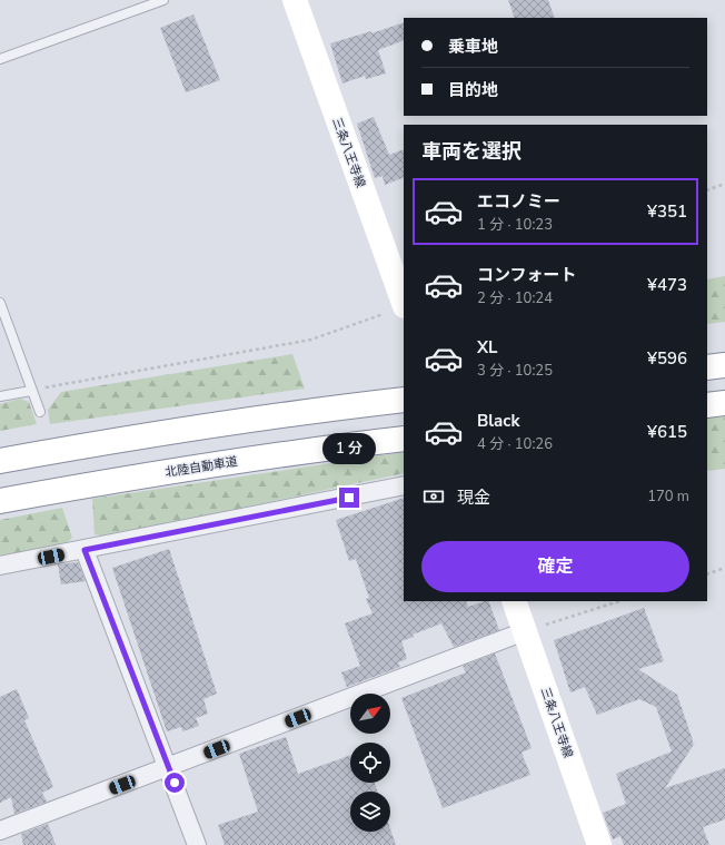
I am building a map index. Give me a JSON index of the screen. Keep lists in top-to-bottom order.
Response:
{
  "streets": {
    "main road": ["三条八王寺線", "北陸自動車道"]
  },
  "north": "top right",
  "page": {
    "banner": ["乗車地", "目的地"],
    "heading": "車両を選択",
    "list": [
      {
        "name": "エコノミー",
        "note": "1 分 · 10:23",
        "value": "¥351"
      },
      {
        "name": "コンフォート",
        "note": "2 分 · 10:24",
        "value": "¥473"
      },
      {
        "name": "XL",
        "note": "3 分 · 10:25",
        "value": "¥596"
      },
      {
        "name": "Black",
        "note": "4 分 · 10:26",
        "value": "¥615"
      }
    ],
    "bubble": "1 分",
    "pay": ["現金", "170 m"],
    "buttons": "確定"
  }
}
